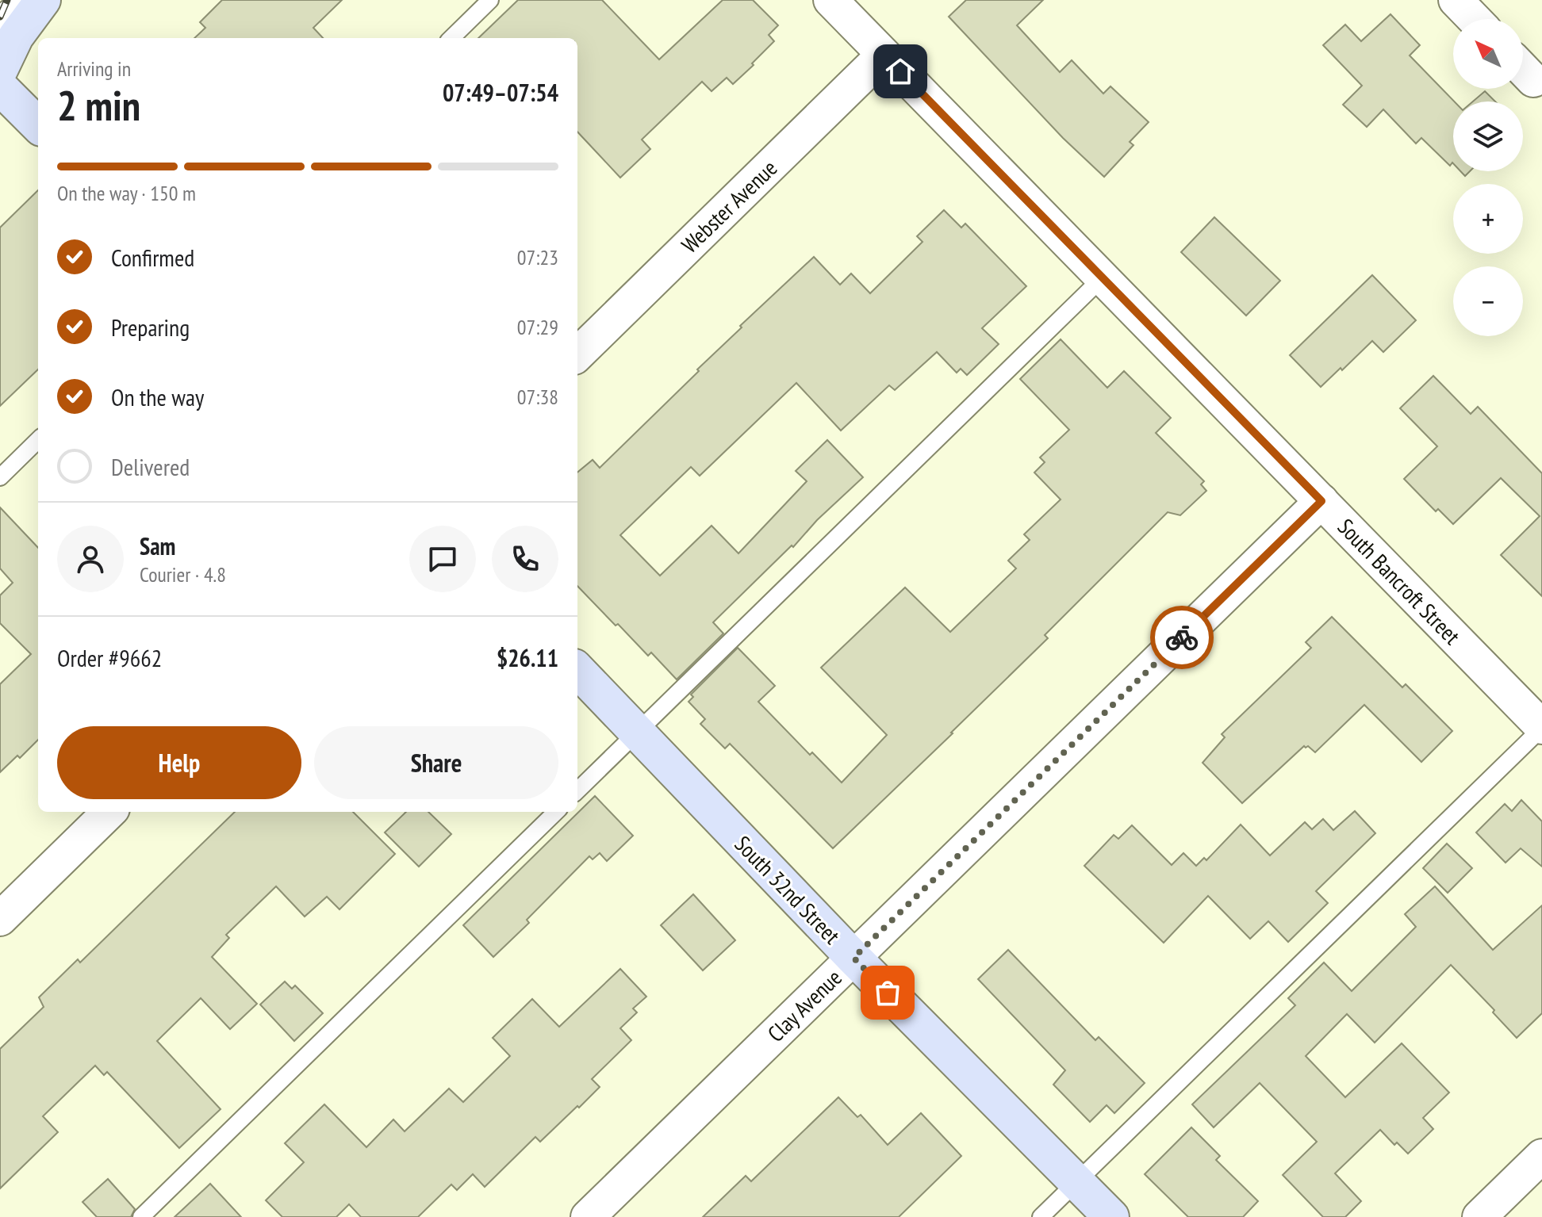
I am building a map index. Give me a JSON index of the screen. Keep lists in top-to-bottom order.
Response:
{
  "streets": {
    "main road": ["South 32nd Street"],
    "street": ["Webster Avenue", "South Bancroft Street", "Clay Avenue"]
  },
  "crossings": [
    ["Webster Avenue", "South Bancroft Street"],
    ["South Bancroft Street", "Clay Avenue"],
    ["South 32nd Street", "Clay Avenue"]
  ],
  "north": "top left",
  "page": {
    "map_buttons": ["+", "−"],
    "heading": ["2 min", "Arriving in", "07:49–07:54"],
    "panel": [
      "Sam",
      "Courier · 4.8",
      "Order #9662",
      "$26.11"
    ],
    "bar": "On the way · 150 m",
    "list": [
      ["Confirmed", "07:23"],
      ["Preparing", "07:29"],
      ["On the way", "07:38"],
      "Delivered"
    ],
    "buttons": ["Help", "Share"]
  }
}
